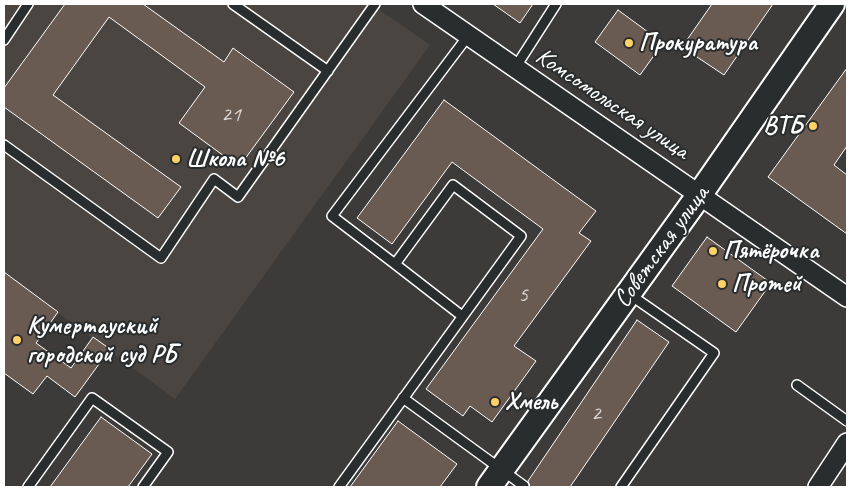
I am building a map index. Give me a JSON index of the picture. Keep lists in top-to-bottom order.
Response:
{
  "streets": {
    "street": ["Комсомольская улица", "Советская улица"]
  },
  "crossings": [
    ["Комсомольская улица", "Советская улица"]
  ],
  "places": [
    "Прокуратура",
    "ВТБ",
    "Школа №6",
    "Пятёрочка",
    "Протей",
    "Кумертауский городской суд РБ",
    "Хмель"
  ],
  "house_numbers": ["21", "5", "2"]
}
